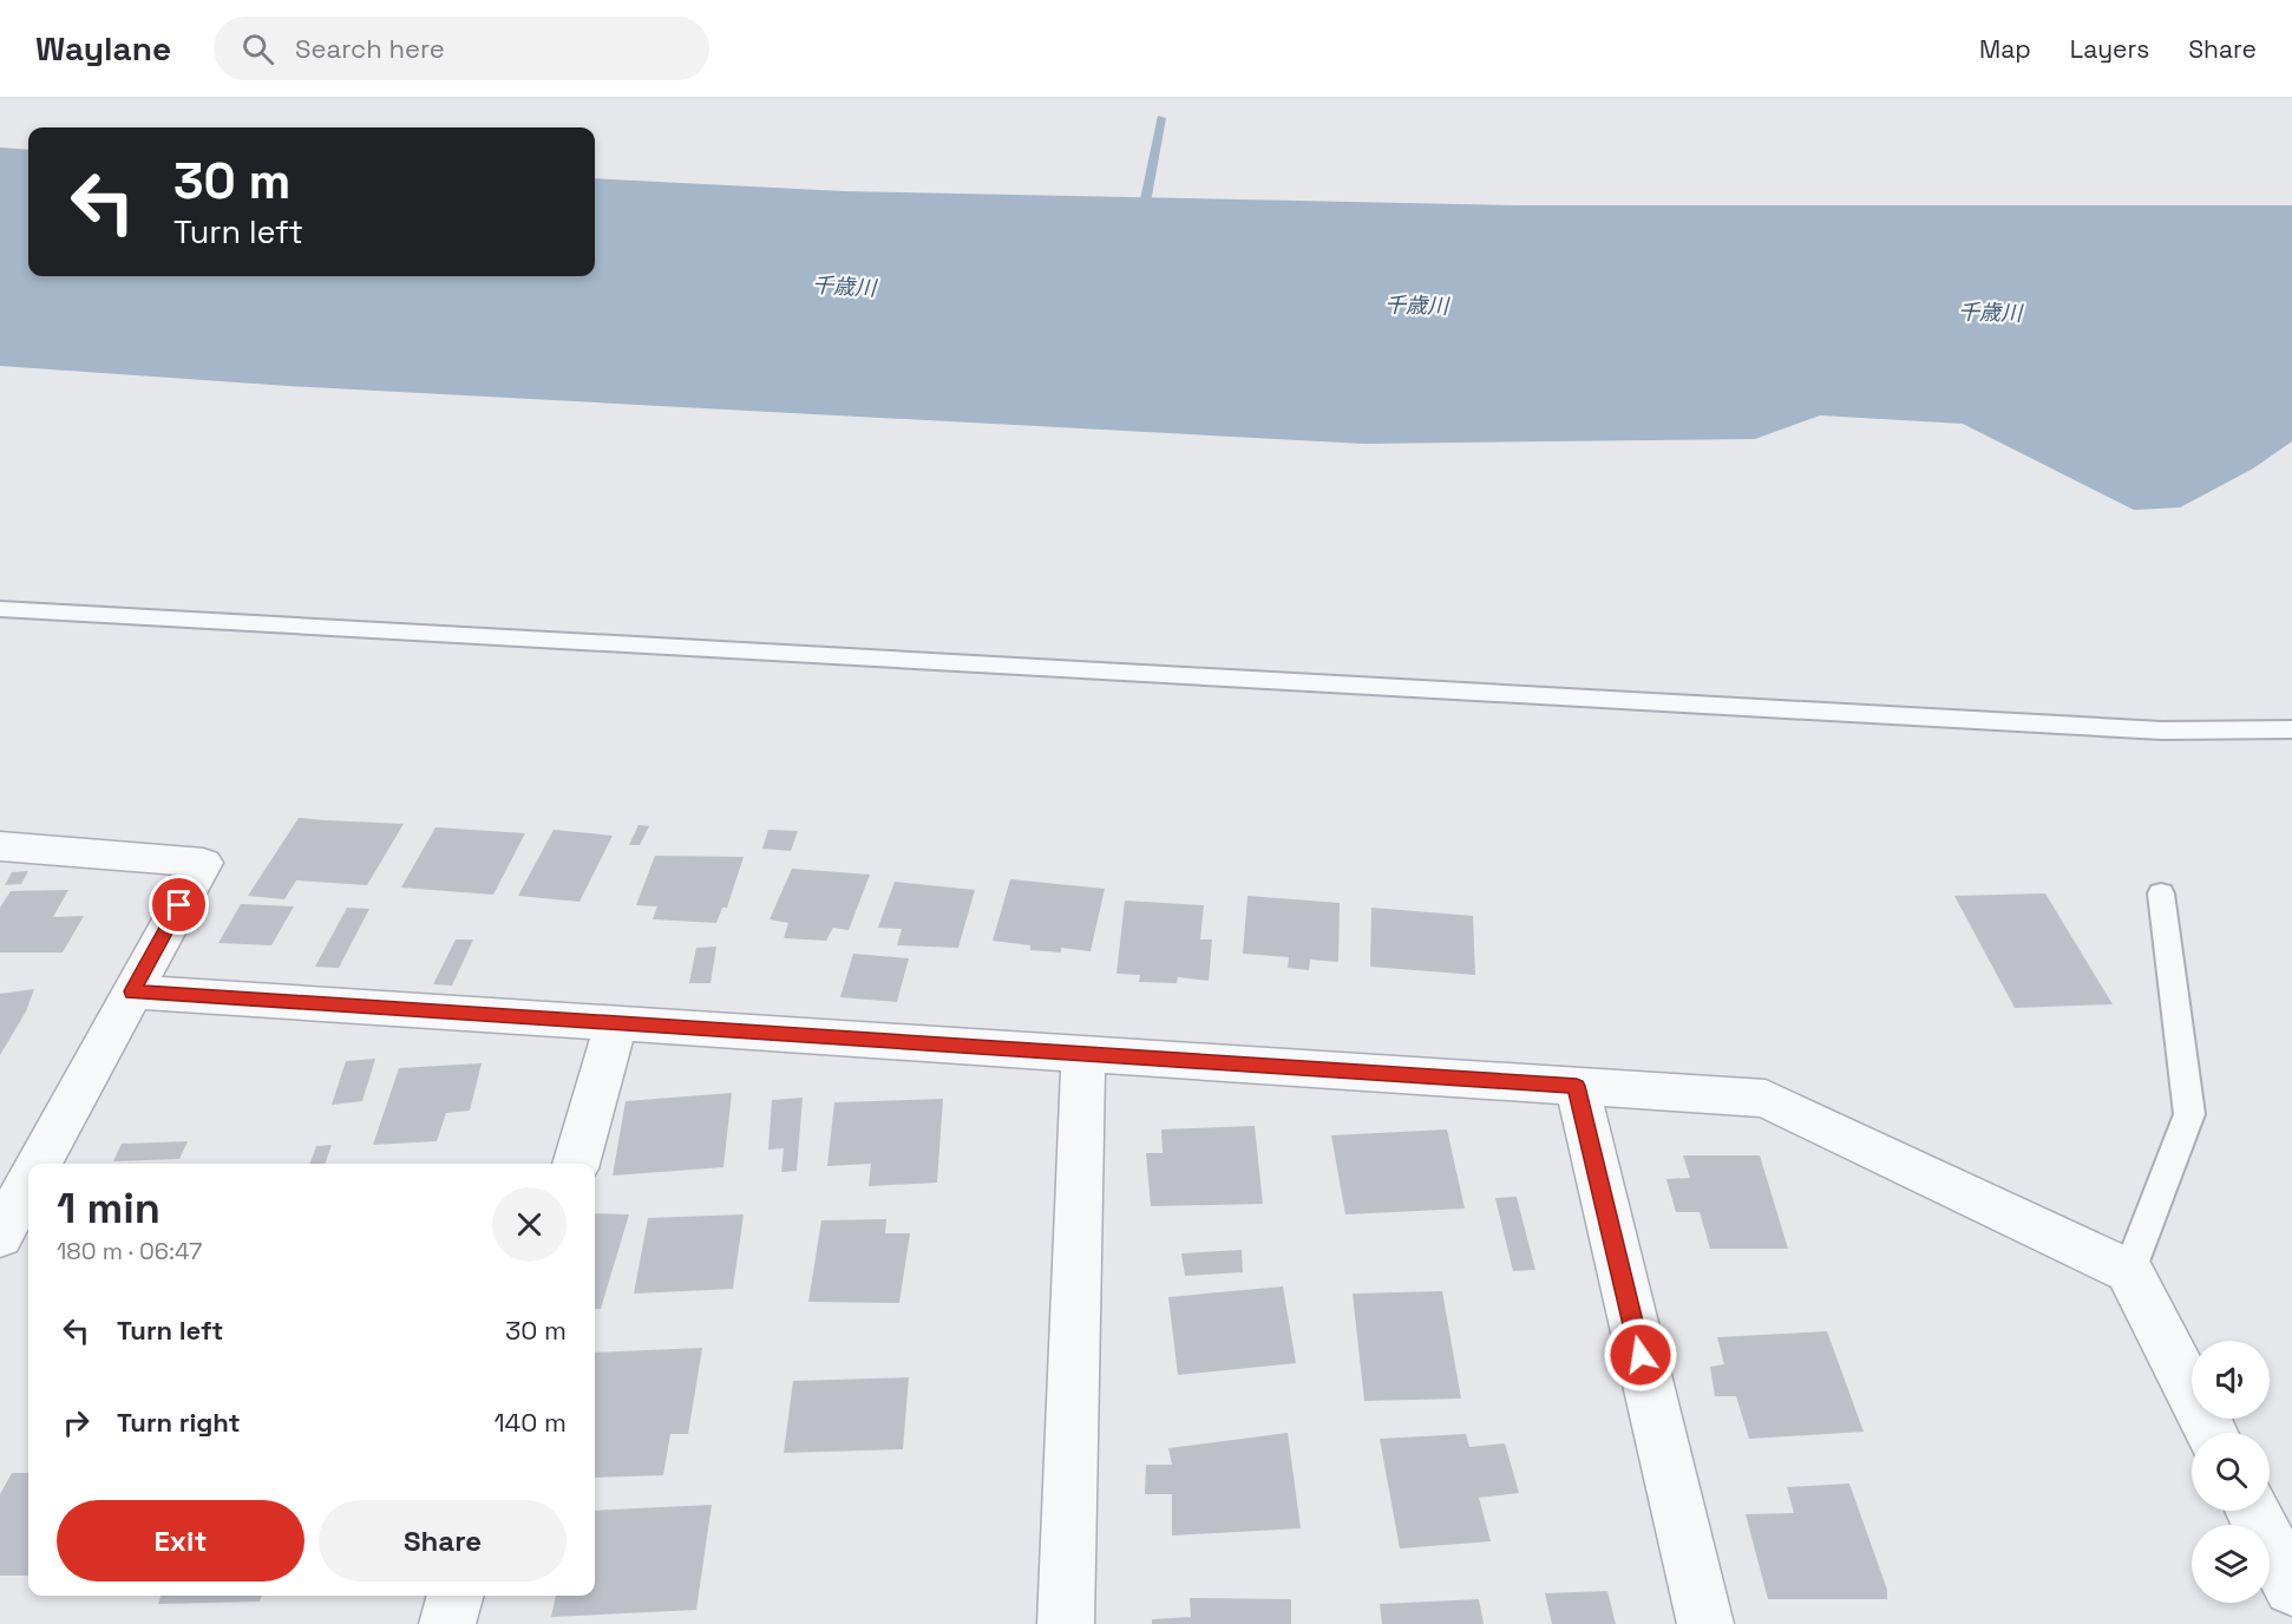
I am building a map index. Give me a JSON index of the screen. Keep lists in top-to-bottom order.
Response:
{
  "water": ["千歳川"],
  "page": {
    "header": "Waylane",
    "search": "Search here",
    "nav": ["Map", "Layers", "Share"],
    "turn": ["30 m", "Turn left"],
    "heading": ["1 min", "180 m · 06:47"],
    "list": [
      {
        "name": "Turn left",
        "value": "30 m"
      },
      {
        "name": "Turn right",
        "value": "140 m"
      }
    ],
    "buttons": ["Exit", "Share"]
  }
}
